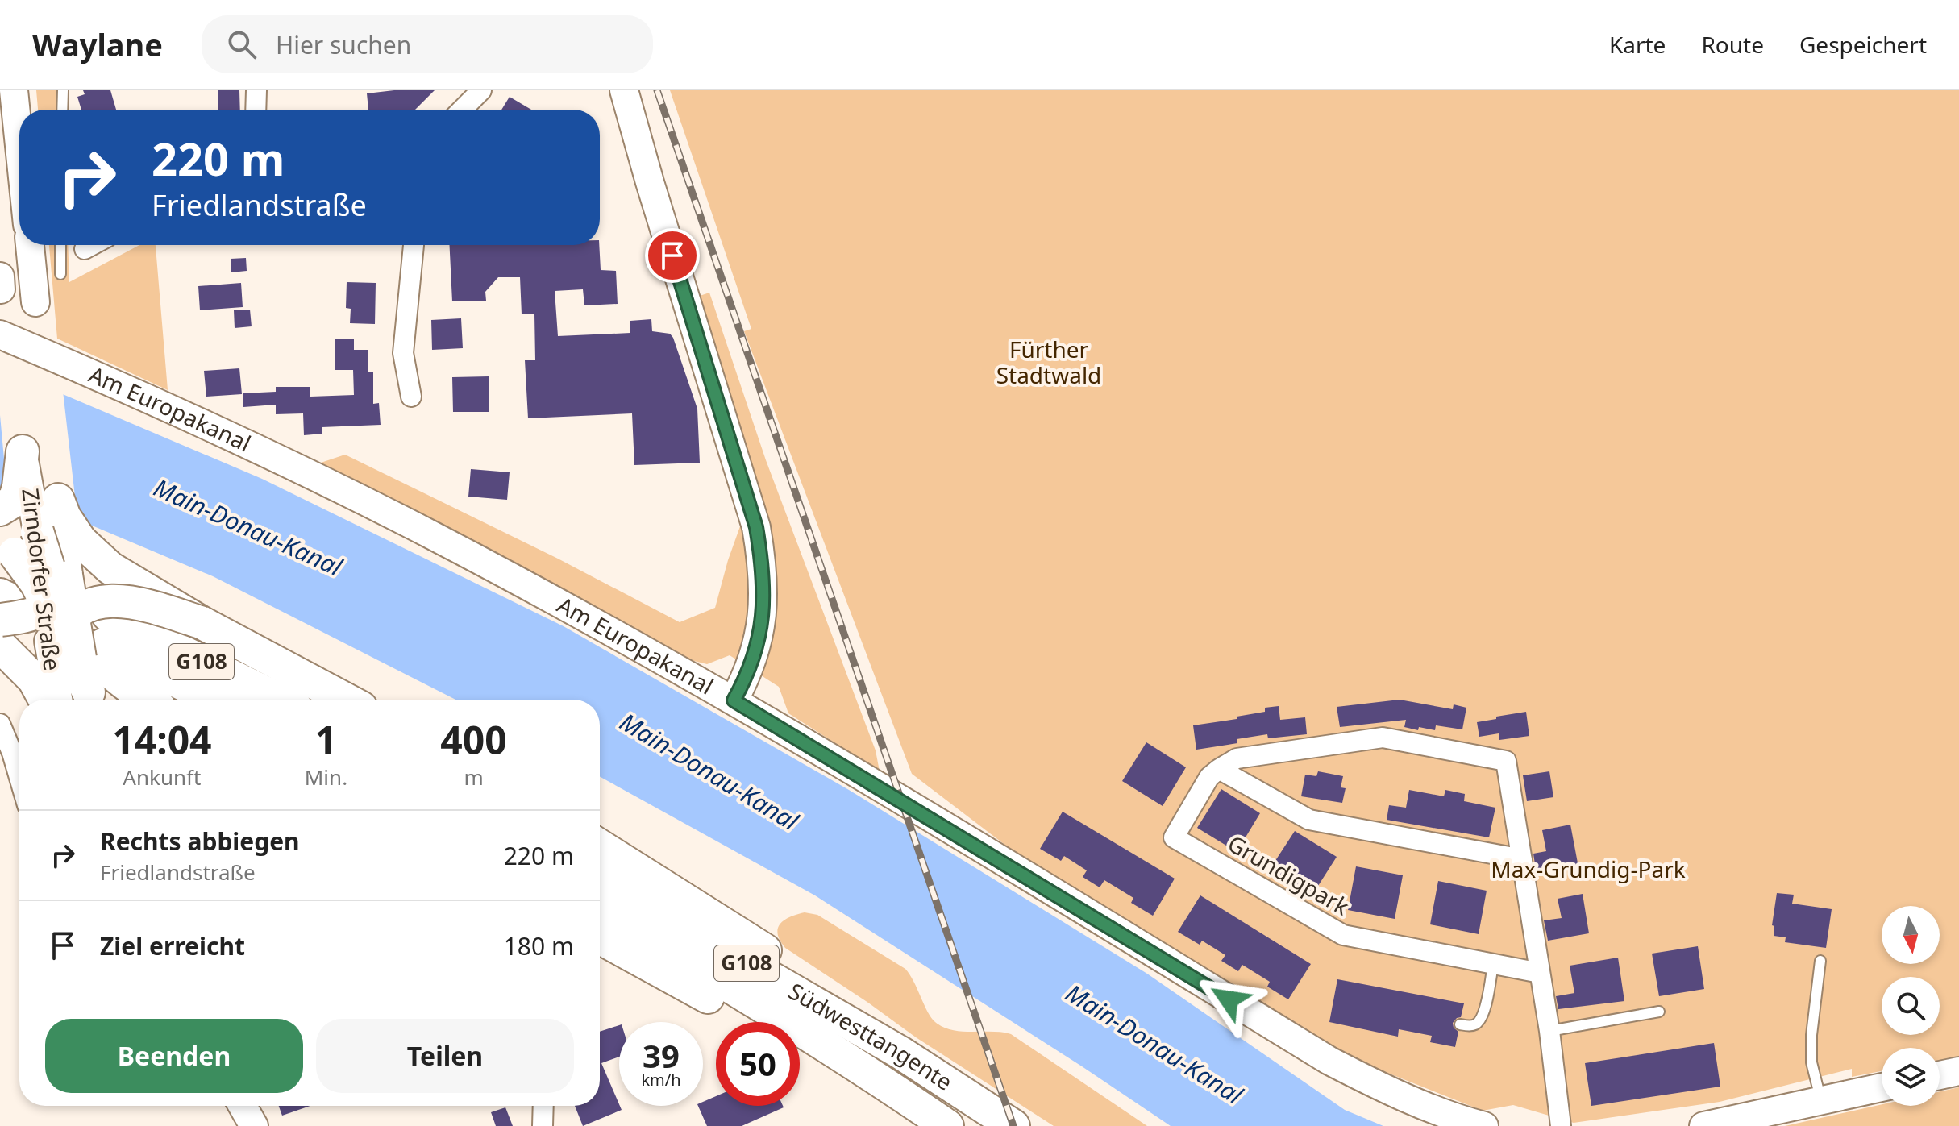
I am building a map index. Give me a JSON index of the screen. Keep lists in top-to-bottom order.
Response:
{
  "streets": {
    "highway": ["G108", "Südwesttangente"],
    "main road": ["Am Europakanal", "Zirndorfer Straße"],
    "street": ["Grundigpark"]
  },
  "crossings": [
    ["Zirndorfer Straße", "G108"]
  ],
  "water": ["Main-Donau-Kanal"],
  "parks": ["Fürther Stadtwald", "Max-Grundig-Park"],
  "north": "bottom",
  "page": {
    "header": "Waylane",
    "search": "Hier suchen",
    "nav": ["Karte", "Route", "Gespeichert"],
    "turn": ["220 m", "Friedlandstraße"],
    "eta": [
      "14:04",
      "Ankunft",
      "1",
      "Min.",
      "400",
      "m"
    ],
    "list": [
      {
        "name": "Rechts abbiegen",
        "note": "Friedlandstraße",
        "value": "220 m"
      },
      {
        "name": "Ziel erreicht",
        "value": "180 m"
      }
    ],
    "buttons": ["Beenden", "Teilen"],
    "speed": "39 km/h",
    "limit": "50"
  }
}
